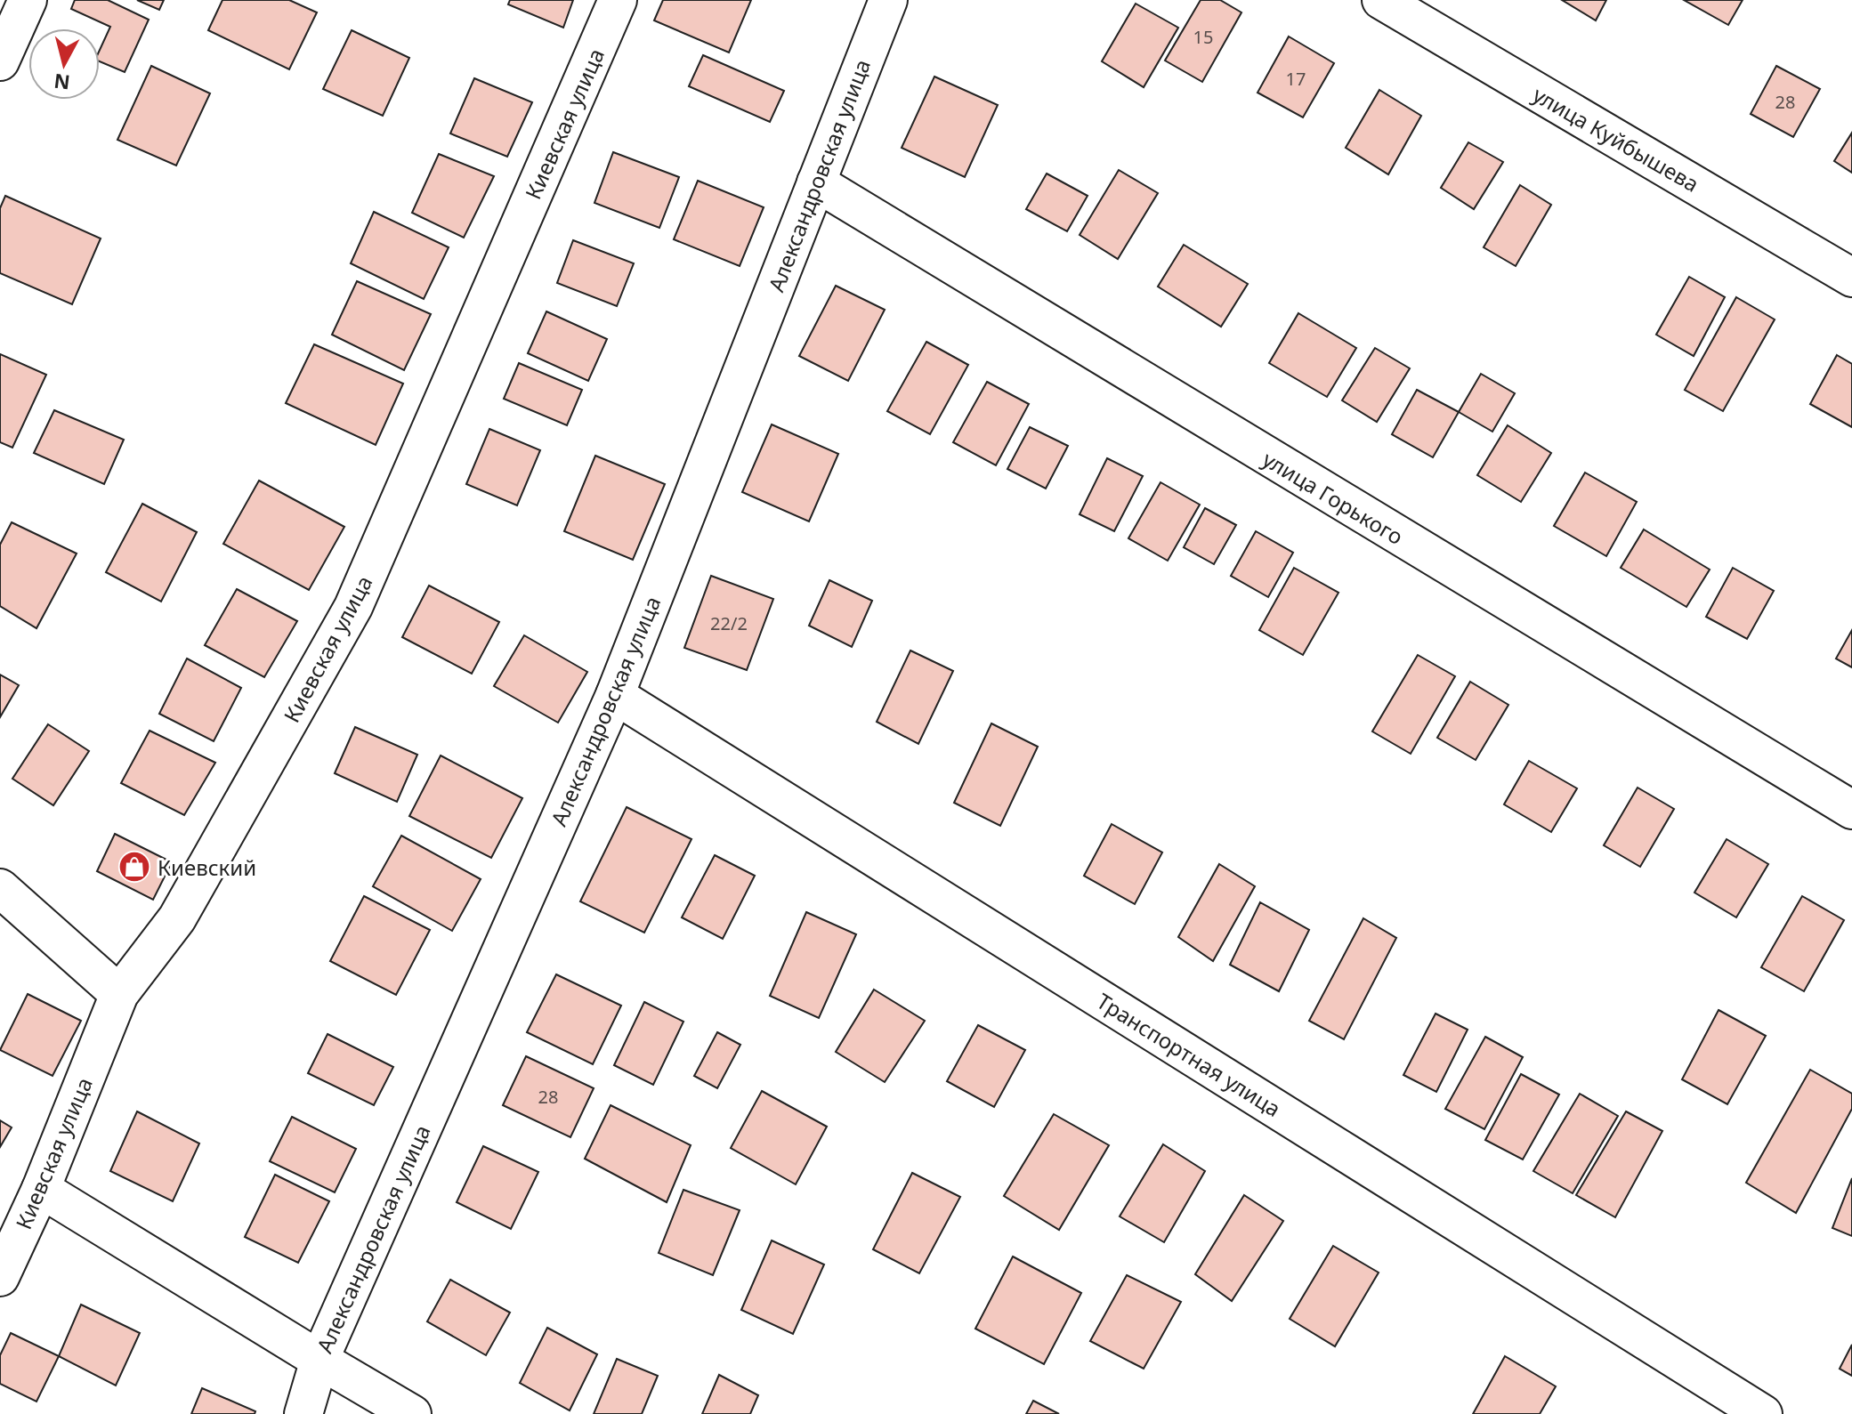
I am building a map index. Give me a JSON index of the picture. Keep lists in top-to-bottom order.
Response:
{
  "streets": {
    "street": [
      "Киевская улица",
      "улица Куйбышева",
      "Александровская улица",
      "улица Горького",
      "Транспортная улица"
    ]
  },
  "crossings": [
    ["Александровская улица", "улица Горького"],
    ["Александровская улица", "Транспортная улица"]
  ],
  "places": {
    "shop": ["Киевский"]
  },
  "house_numbers": [
    "15",
    "17",
    "28",
    "22/2",
    "28"
  ],
  "north": "bottom"
}
